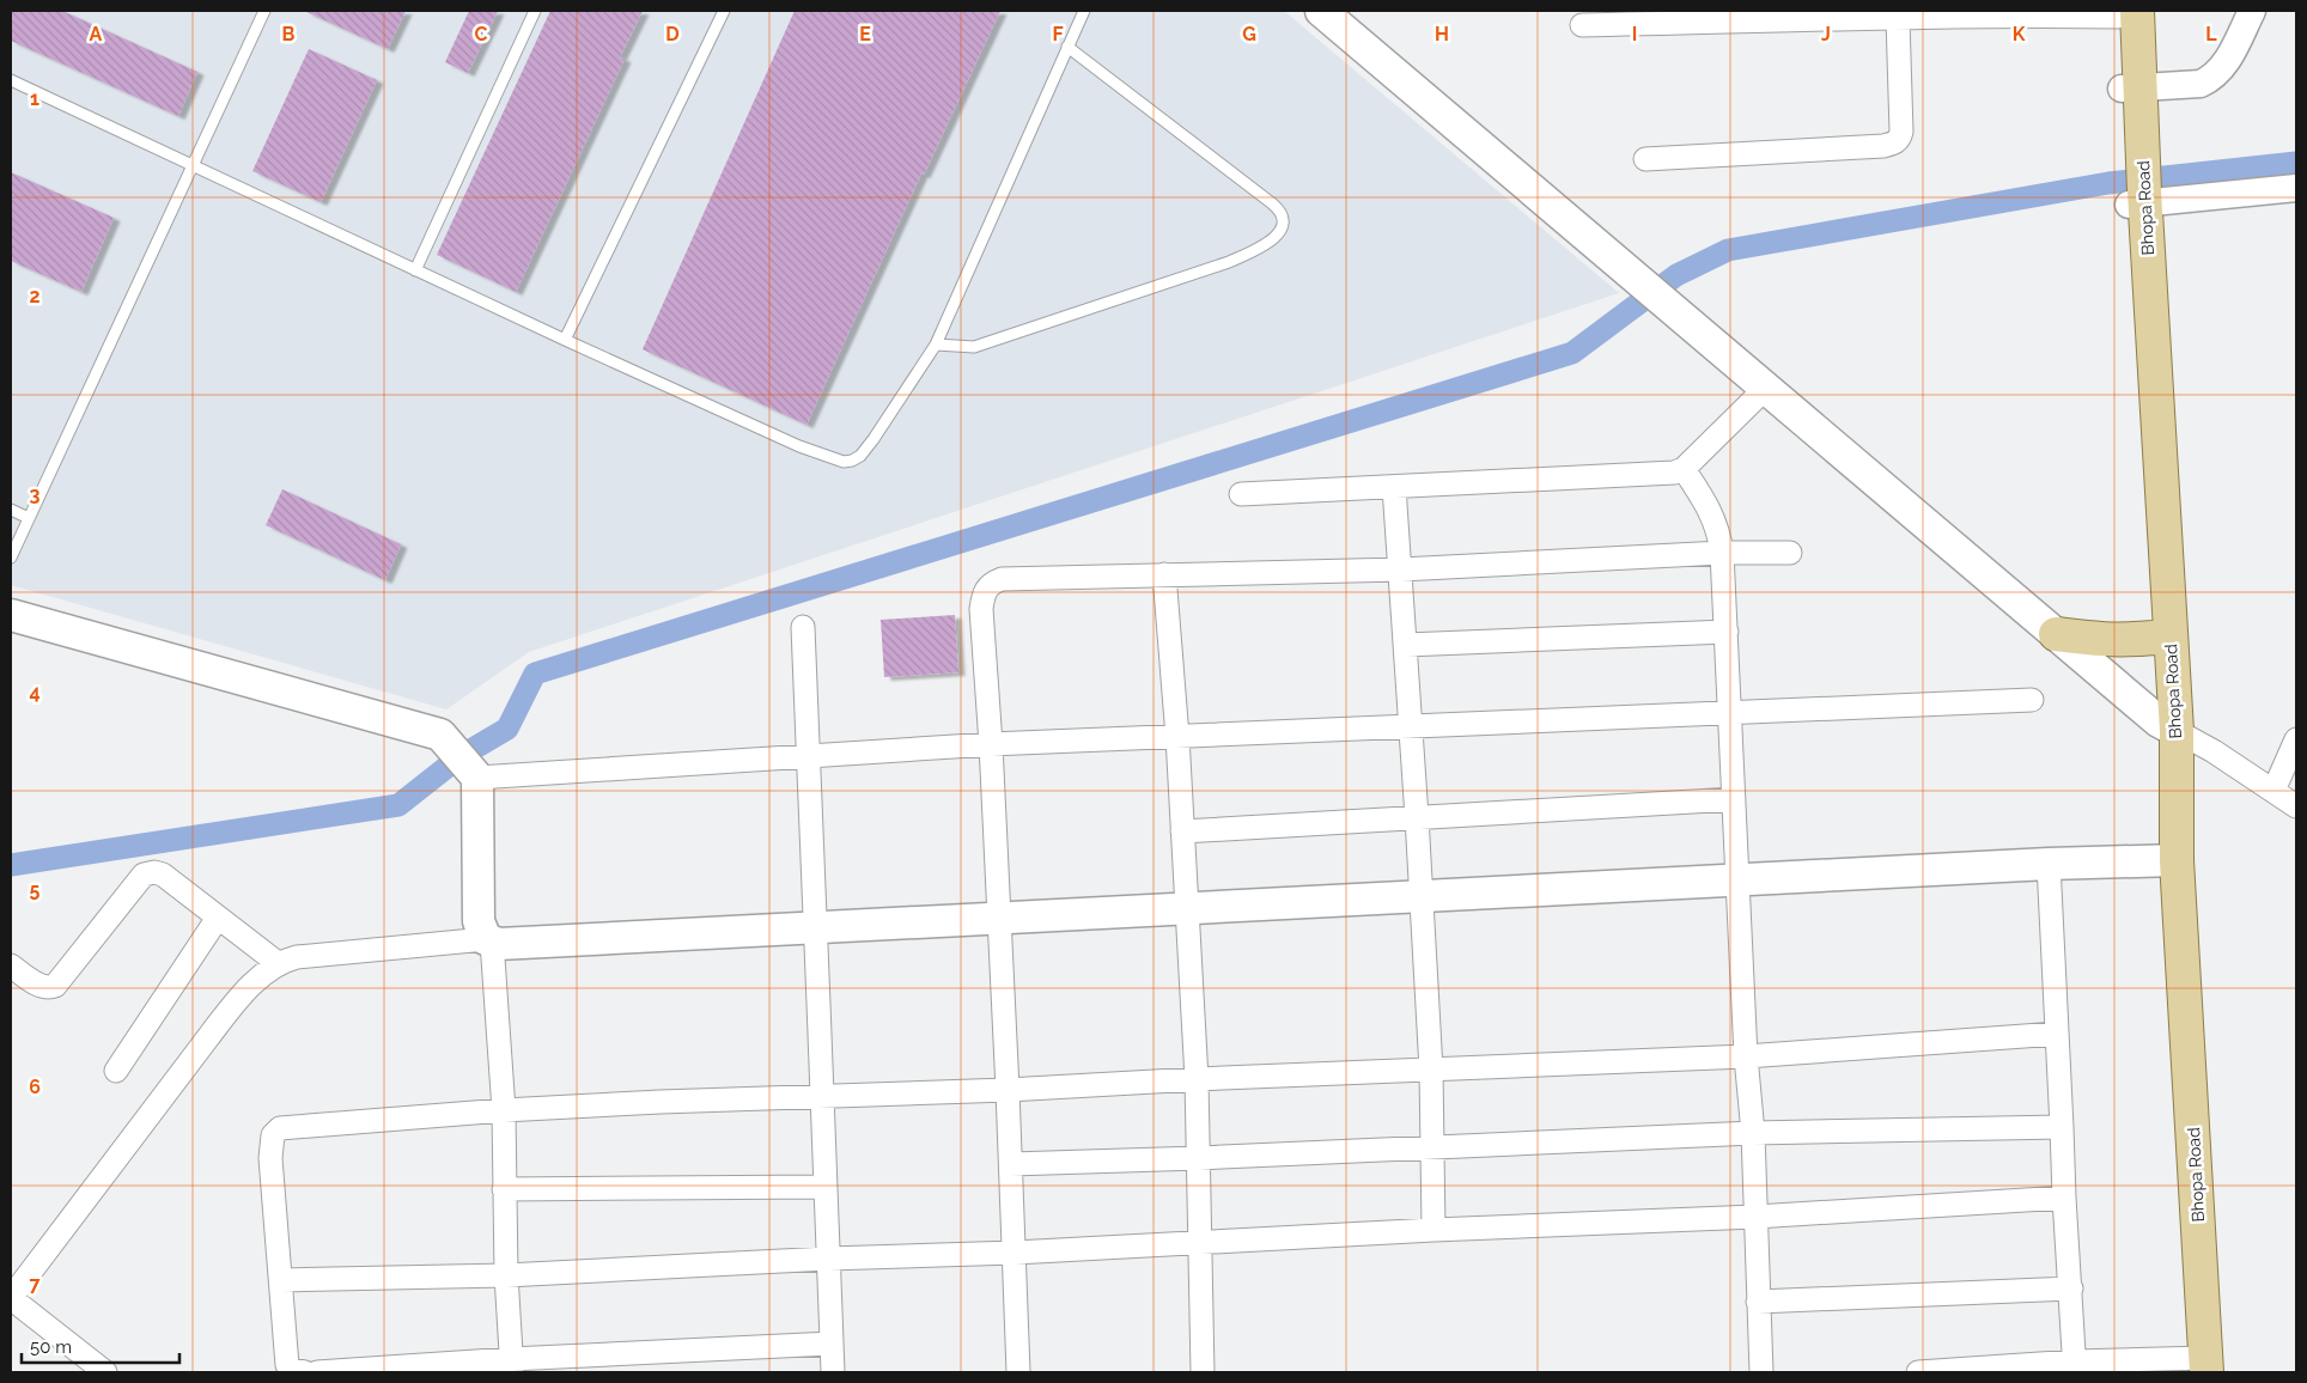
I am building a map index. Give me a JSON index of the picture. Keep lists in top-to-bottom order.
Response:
{
  "streets": {
    "main road": ["Bhopa Road"]
  },
  "scale_bar": "50 m",
  "grid": {
    "columns": [
      "A",
      "B",
      "C",
      "D",
      "E",
      "F",
      "G",
      "H",
      "I",
      "J",
      "K",
      "L"
    ],
    "rows": [
      "1",
      "2",
      "3",
      "4",
      "5",
      "6",
      "7"
    ]
  }
}
